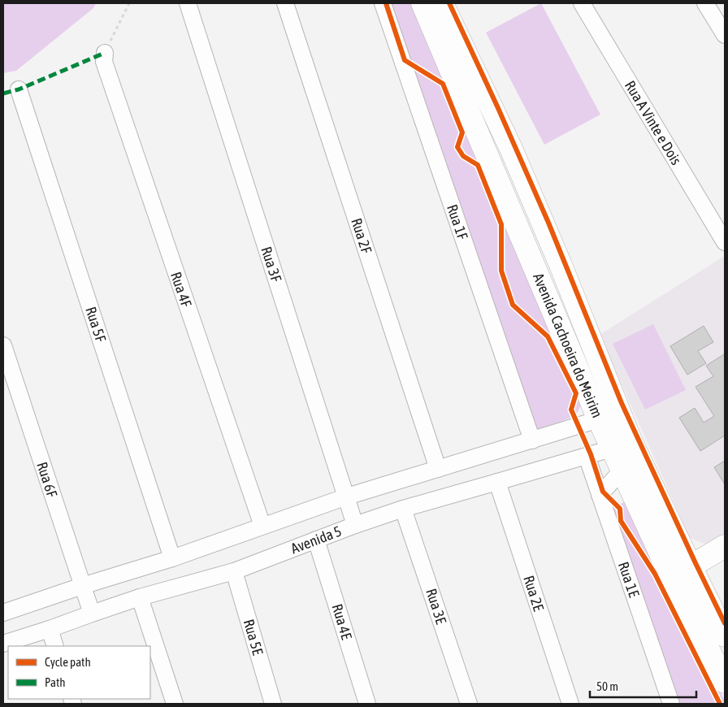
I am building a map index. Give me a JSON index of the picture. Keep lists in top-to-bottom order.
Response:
{
  "streets": {
    "street": [
      "Rua A Vinte e Dois",
      "Rua 1F",
      "Rua 2F",
      "Rua 3F",
      "Rua 4F",
      "Rua 5F",
      "Avenida Cachoeira do Meirim",
      "Rua 6F",
      "Avenida 5",
      "Rua 1E",
      "Rua 2E",
      "Rua 3E",
      "Rua 4E",
      "Rua 5E"
    ]
  },
  "crossings": [
    ["Rua 1F", "Avenida 5"],
    ["Rua 2F", "Avenida 5"],
    ["Rua 3F", "Avenida 5"],
    ["Rua 4F", "Avenida 5"],
    ["Rua 5F", "Avenida 5"],
    ["Avenida Cachoeira do Meirim", "Avenida 5"],
    ["Rua 6F", "Avenida 5"],
    ["Avenida 5", "Rua 1E"],
    ["Avenida 5", "Rua 2E"],
    ["Avenida 5", "Rua 3E"],
    ["Avenida 5", "Rua 4E"],
    ["Avenida 5", "Rua 5E"]
  ],
  "legend": ["Cycle path", "Path"],
  "scale_bar": "50 m"
}
